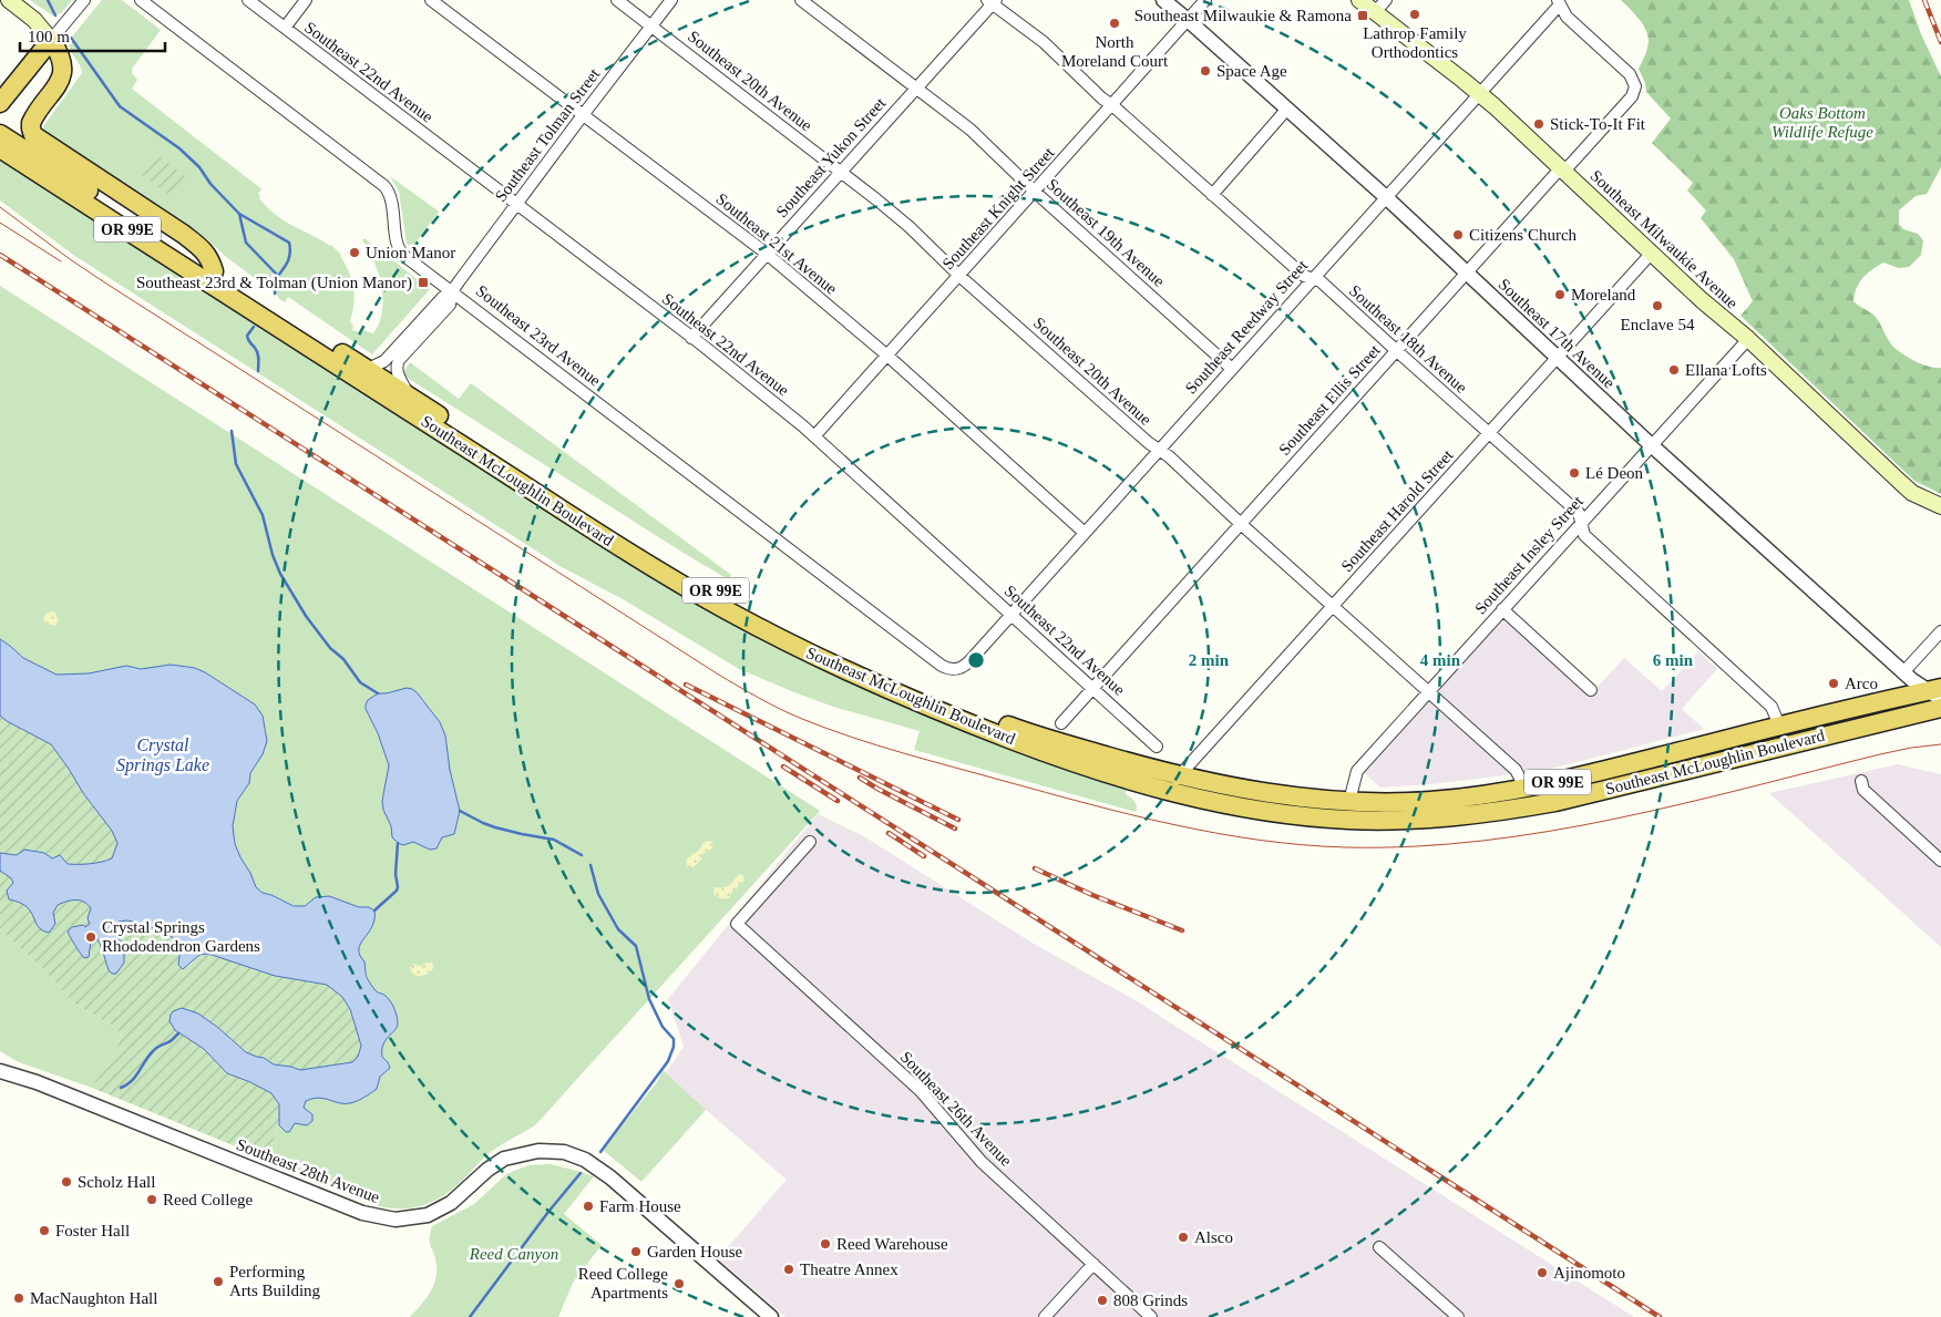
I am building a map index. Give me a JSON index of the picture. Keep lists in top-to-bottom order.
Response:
{
  "streets": {
    "highway": ["OR 99E", "Southeast McLoughlin Boulevard"],
    "main road": ["Southeast Milwaukie Avenue"],
    "street": [
      "Southeast 22nd Avenue",
      "Southeast 20th Avenue",
      "Southeast Tolman Street",
      "Southeast Yukon Street",
      "Southeast Knight Street",
      "Southeast 19th Avenue",
      "Southeast 21st Avenue",
      "Southeast Reedway Street",
      "Southeast 17th Avenue",
      "Southeast 23rd Avenue",
      "Southeast 18th Avenue",
      "Southeast Ellis Street",
      "Southeast Harold Street",
      "Southeast Insley Street",
      "Southeast 26th Avenue",
      "Southeast 28th Avenue"
    ]
  },
  "crossings": [
    ["Southeast 22nd Avenue", "Southeast Tolman Street"],
    ["Southeast 22nd Avenue", "Southeast Yukon Street"],
    ["Southeast 22nd Avenue", "Southeast Knight Street"],
    ["Southeast 22nd Avenue", "Southeast Reedway Street"],
    ["Southeast 22nd Avenue", "Southeast Ellis Street"],
    ["Southeast 20th Avenue", "Southeast Tolman Street"],
    ["Southeast 20th Avenue", "Southeast Yukon Street"],
    ["Southeast 20th Avenue", "Southeast Knight Street"],
    ["Southeast 20th Avenue", "Southeast Reedway Street"],
    ["Southeast 20th Avenue", "Southeast Ellis Street"],
    ["Southeast 20th Avenue", "Southeast McLoughlin Boulevard"],
    ["Southeast 20th Avenue", "Southeast Harold Street"],
    ["Southeast 20th Avenue", "Southeast Insley Street"],
    ["Southeast Tolman Street", "Southeast 21st Avenue"],
    ["Southeast Tolman Street", "Southeast 23rd Avenue"],
    ["Southeast Tolman Street", "Southeast McLoughlin Boulevard"],
    ["Southeast Yukon Street", "Southeast 19th Avenue"],
    ["Southeast Yukon Street", "Southeast 21st Avenue"],
    ["Southeast Yukon Street", "Southeast 18th Avenue"],
    ["Southeast Knight Street", "Southeast 19th Avenue"],
    ["Southeast Knight Street", "Southeast 21st Avenue"],
    ["Southeast Knight Street", "Southeast 17th Avenue"],
    ["Southeast Knight Street", "Southeast 18th Avenue"],
    ["Southeast 19th Avenue", "Southeast Reedway Street"],
    ["Southeast Milwaukie Avenue", "Southeast Reedway Street"],
    ["Southeast Milwaukie Avenue", "Southeast Ellis Street"],
    ["Southeast Milwaukie Avenue", "Southeast Harold Street"],
    ["Southeast Milwaukie Avenue", "Southeast Insley Street"],
    ["Southeast 21st Avenue", "Southeast Reedway Street"],
    ["Southeast Reedway Street", "Southeast 17th Avenue"],
    ["Southeast Reedway Street", "Southeast 23rd Avenue"],
    ["Southeast Reedway Street", "Southeast 18th Avenue"],
    ["Southeast Reedway Street", "Southeast Ellis Street"],
    ["Southeast 17th Avenue", "Southeast Ellis Street"],
    ["Southeast 17th Avenue", "Southeast McLoughlin Boulevard"],
    ["Southeast 17th Avenue", "Southeast Harold Street"],
    ["Southeast 17th Avenue", "Southeast Insley Street"],
    ["Southeast 18th Avenue", "Southeast Ellis Street"],
    ["Southeast 18th Avenue", "Southeast McLoughlin Boulevard"],
    ["Southeast 18th Avenue", "Southeast Harold Street"],
    ["Southeast 18th Avenue", "Southeast Insley Street"],
    ["Southeast McLoughlin Boulevard", "Southeast Harold Street"],
    ["Southeast McLoughlin Boulevard", "Southeast Insley Street"]
  ],
  "water": ["Crystal Springs Lake"],
  "parks": ["Oaks Bottom Wildlife Refuge", "Reed Canyon"],
  "places": {
    "other": [
      "Lathrop Family Orthodontics",
      "North Moreland Court",
      "Space Age",
      "Stick-To-It Fit",
      "Citizens Church",
      "Union Manor",
      "Moreland",
      "Enclave 54",
      "Ellana Lofts",
      "Lé Deon",
      "Arco",
      "Crystal Springs Rhododendron Gardens",
      "Scholz Hall",
      "Reed College",
      "Farm House",
      "Foster Hall",
      "Alsco",
      "Reed Warehouse",
      "Garden House",
      "Theatre Annex",
      "Ajinomoto",
      "Performing Arts Building",
      "Reed College Apartments",
      "MacNaughton Hall",
      "808 Grinds"
    ],
    "transit": ["Southeast Milwaukie & Ramona", "Southeast 23rd & Tolman (Union Manor)"]
  },
  "scale_bar": "100 m",
  "rings": ["2 min", "4 min", "6 min"]
}
